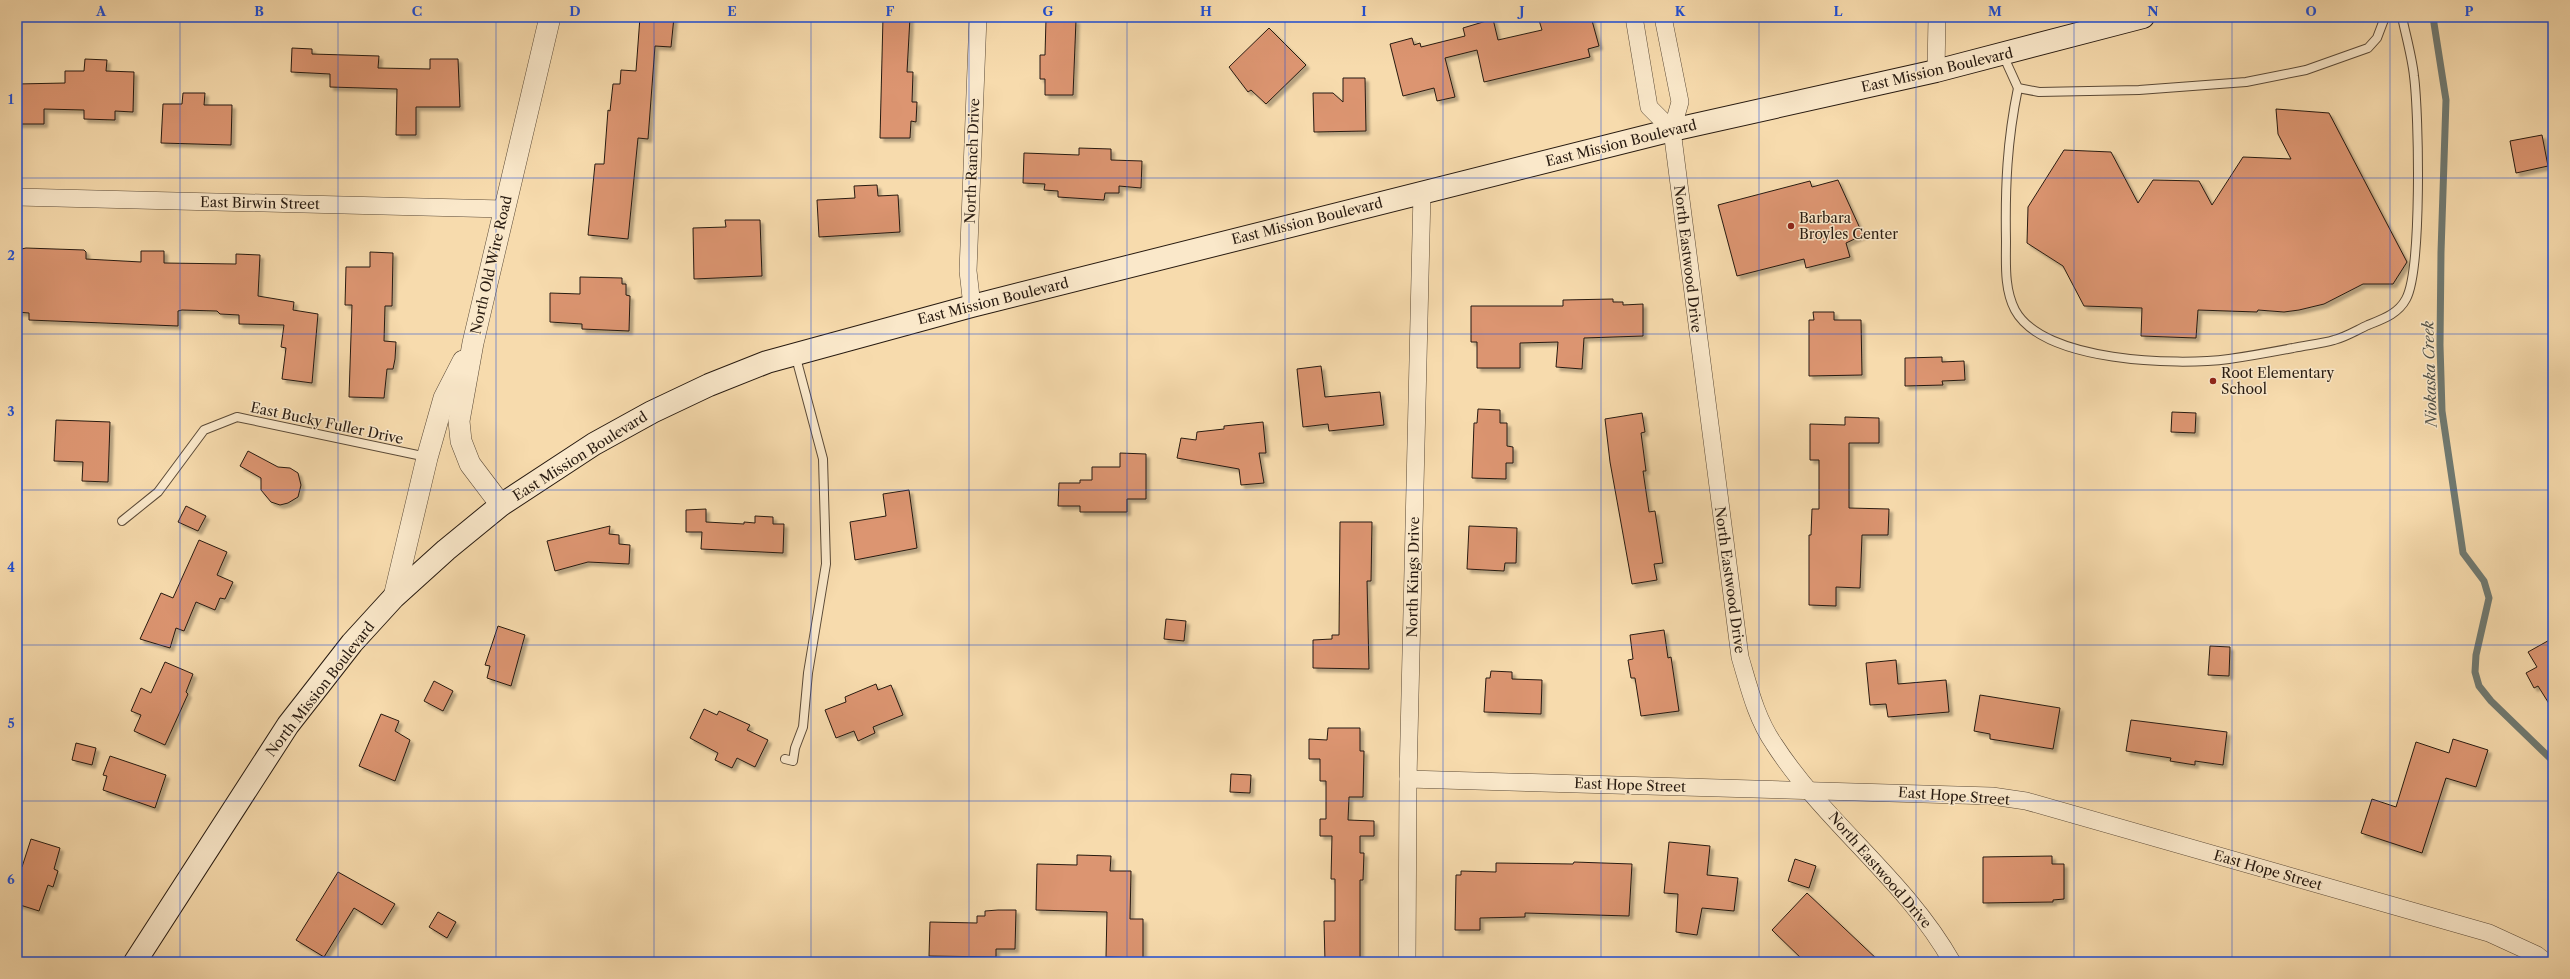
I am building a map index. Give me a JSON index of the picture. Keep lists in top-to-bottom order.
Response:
{
  "streets": {
    "main road": ["East Mission Boulevard", "North Mission Boulevard"],
    "street": [
      "North Ranch Drive",
      "East Birwin Street",
      "North Eastwood Drive",
      "North Old Wire Road",
      "North Kings Drive",
      "East Hope Street"
    ],
    "lane": ["East Bucky Fuller Drive"]
  },
  "crossings": [
    ["East Mission Boulevard", "North Ranch Drive"],
    ["East Mission Boulevard", "North Eastwood Drive"],
    ["East Mission Boulevard", "North Old Wire Road"],
    ["East Mission Boulevard", "North Kings Drive"],
    ["East Mission Boulevard", "North Mission Boulevard"],
    ["East Birwin Street", "North Old Wire Road"],
    ["North Eastwood Drive", "East Hope Street"],
    ["North Old Wire Road", "North Mission Boulevard"],
    ["North Kings Drive", "East Hope Street"]
  ],
  "water": ["Niokaska Creek"],
  "places": ["Barbara Broyles Center", "Root Elementary School"],
  "grid": {
    "columns": [
      "A",
      "B",
      "C",
      "D",
      "E",
      "F",
      "G",
      "H",
      "I",
      "J",
      "K",
      "L",
      "M",
      "N",
      "O",
      "P"
    ],
    "rows": [
      "1",
      "2",
      "3",
      "4",
      "5",
      "6"
    ]
  }
}
